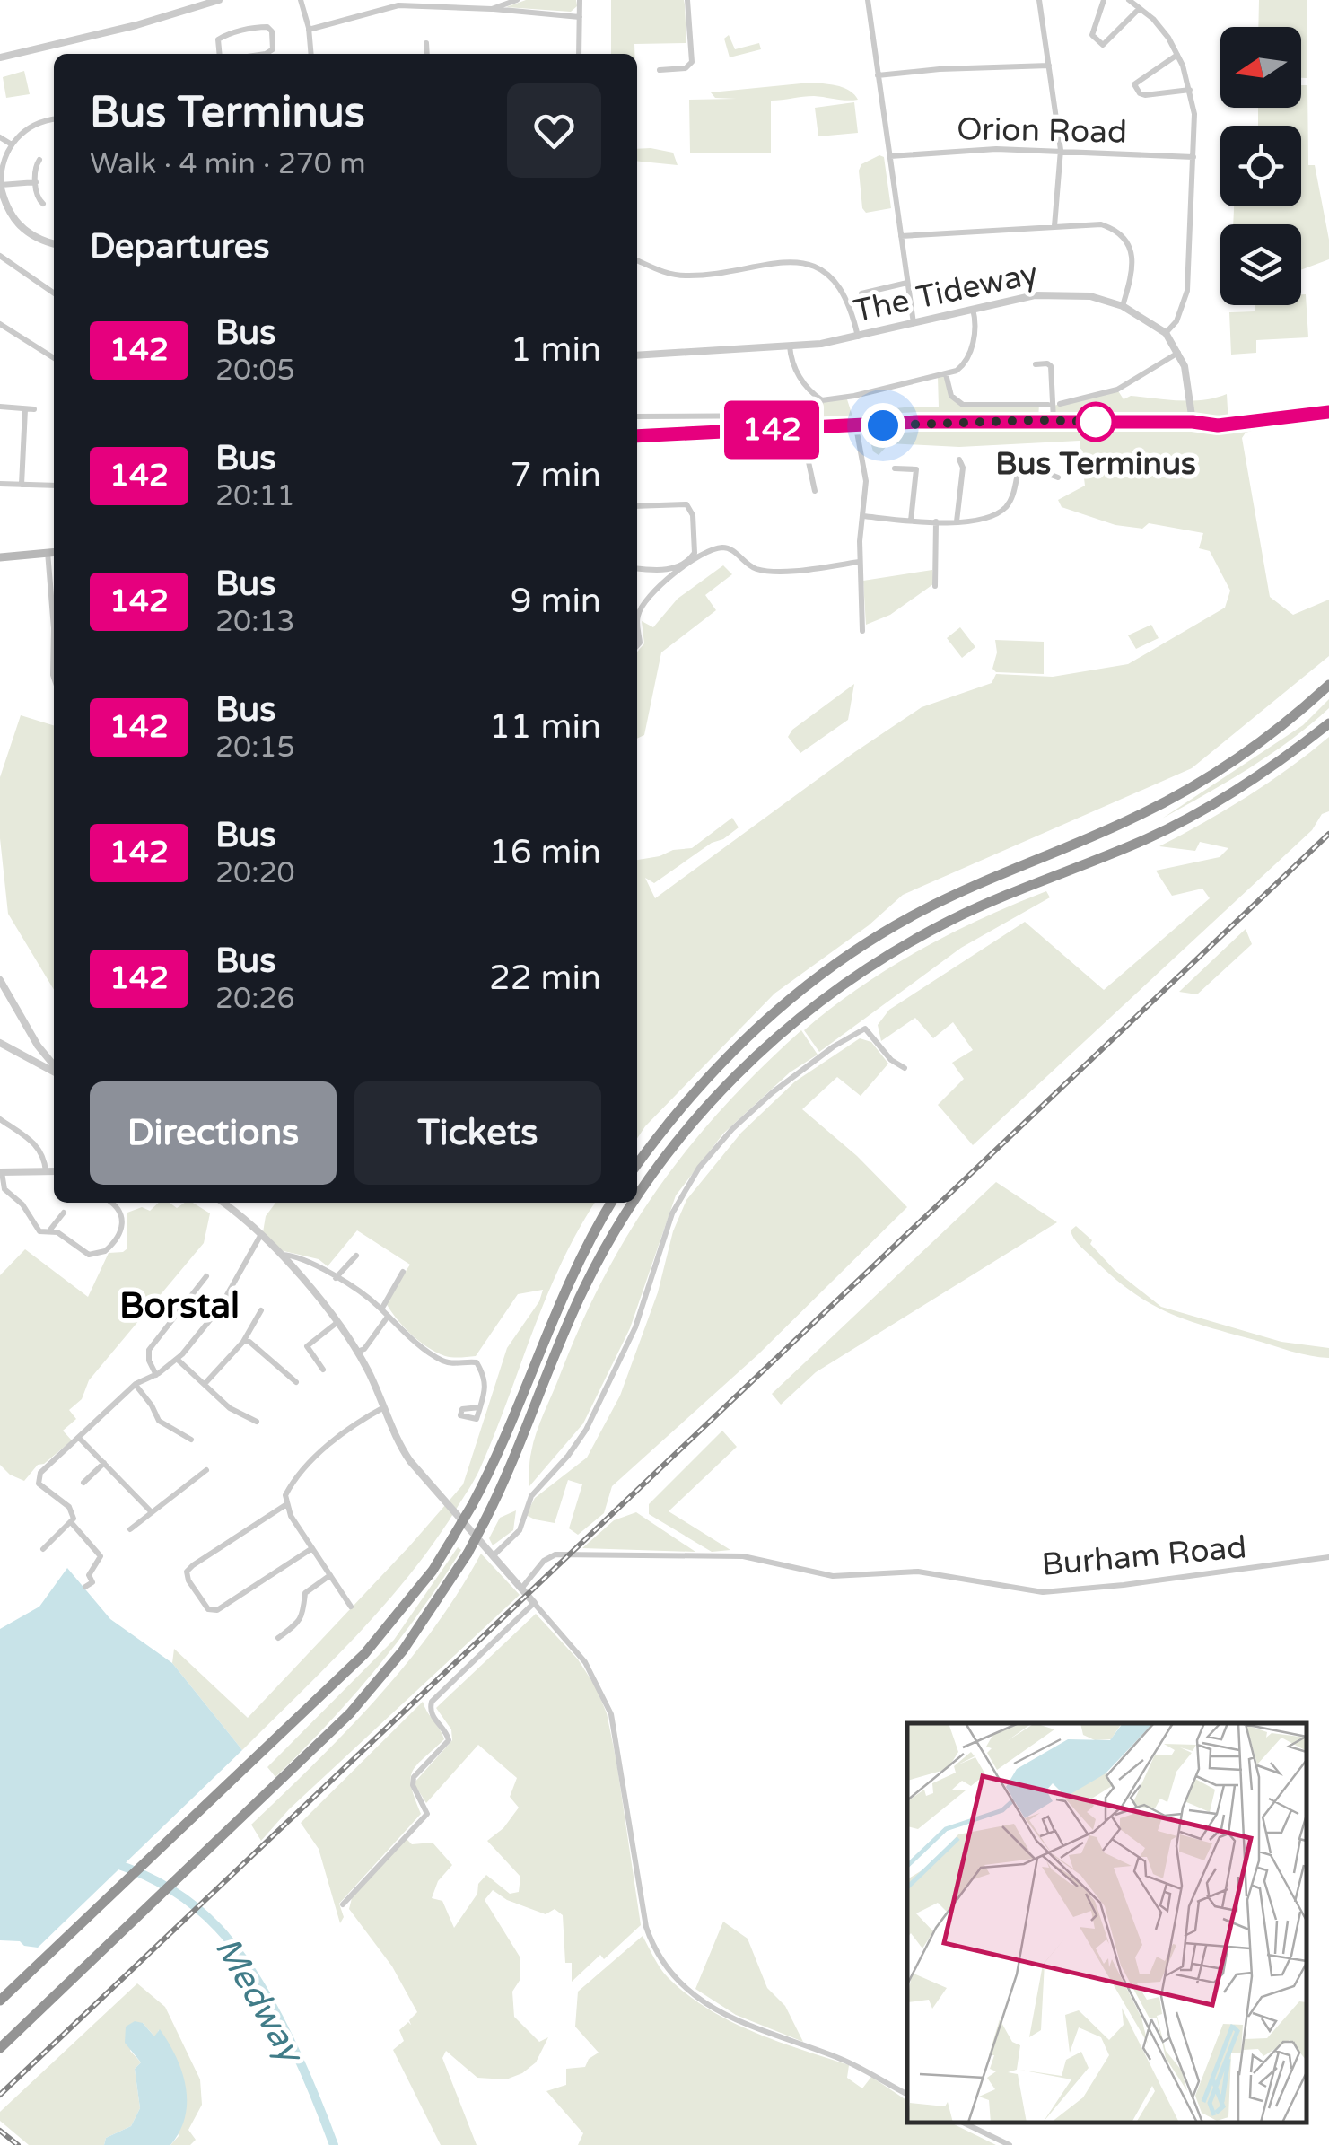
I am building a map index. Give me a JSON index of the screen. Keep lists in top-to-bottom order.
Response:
{
  "streets": {
    "street": ["Orion Road", "The Tideway", "Burham Road"]
  },
  "districts": ["Borstal"],
  "water": ["Medway"],
  "places": ["Bus Terminus"],
  "lines": ["bus line 142"],
  "north": "left",
  "page": {
    "on_map": "142",
    "heading": [
      ["Bus Terminus", "Walk · 4 min · 270 m"],
      "Departures"
    ],
    "list": [
      {
        "mark": "142",
        "name": "Bus",
        "note": "20:05",
        "value": "1 min"
      },
      {
        "mark": "142",
        "name": "Bus",
        "note": "20:11",
        "value": "7 min"
      },
      {
        "mark": "142",
        "name": "Bus",
        "note": "20:13",
        "value": "9 min"
      },
      {
        "mark": "142",
        "name": "Bus",
        "note": "20:15",
        "value": "11 min"
      },
      {
        "mark": "142",
        "name": "Bus",
        "note": "20:20",
        "value": "16 min"
      },
      {
        "mark": "142",
        "name": "Bus",
        "note": "20:26",
        "value": "22 min"
      }
    ],
    "buttons": ["Directions", "Tickets"]
  }
}
